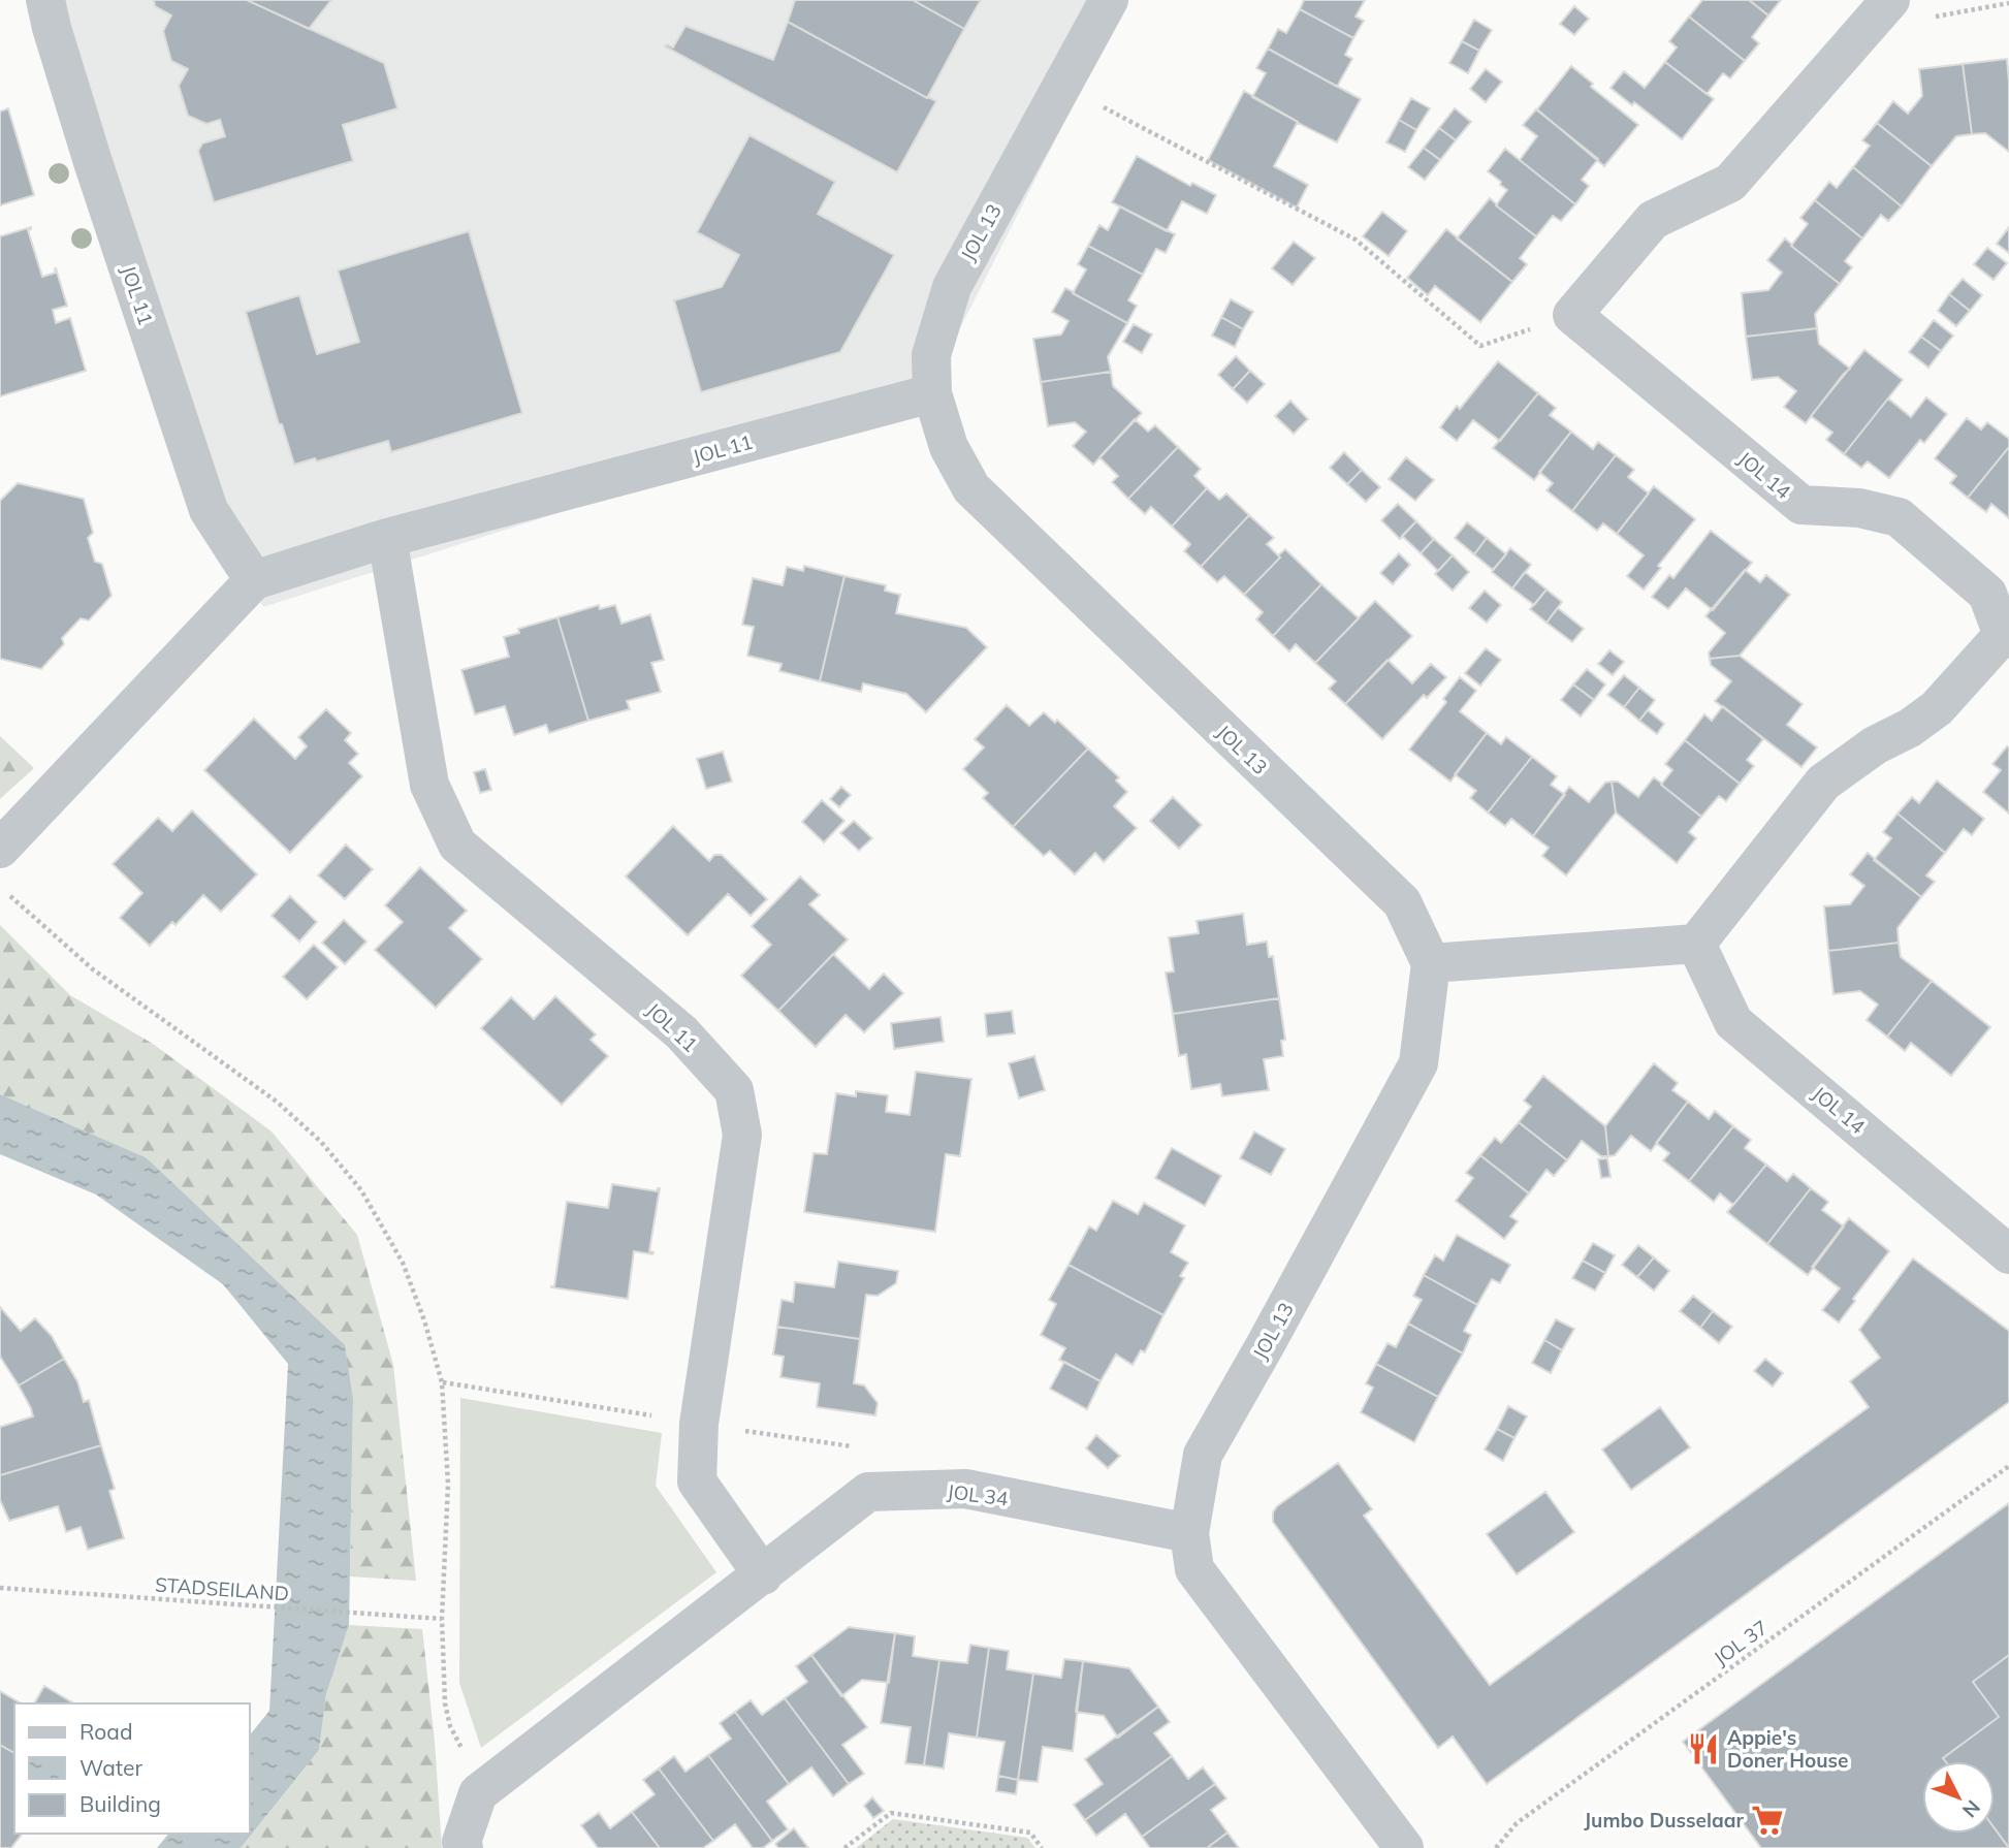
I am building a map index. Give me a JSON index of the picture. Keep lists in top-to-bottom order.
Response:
{
  "streets": {
    "street": [
      "JOL 13",
      "JOL 11",
      "JOL 14",
      "JOL 34"
    ],
    "path": ["STADSEILAND", "JOL 37"]
  },
  "crossings": [
    ["JOL 13", "JOL 11"],
    ["JOL 13", "JOL 34"],
    ["JOL 11", "JOL 34"]
  ],
  "places": {
    "restaurant": ["Appie's Doner House"],
    "supermarket": ["Jumbo Dusselaar"]
  },
  "legend": ["Road", "Water", "Building"],
  "north": "bottom right"
}
